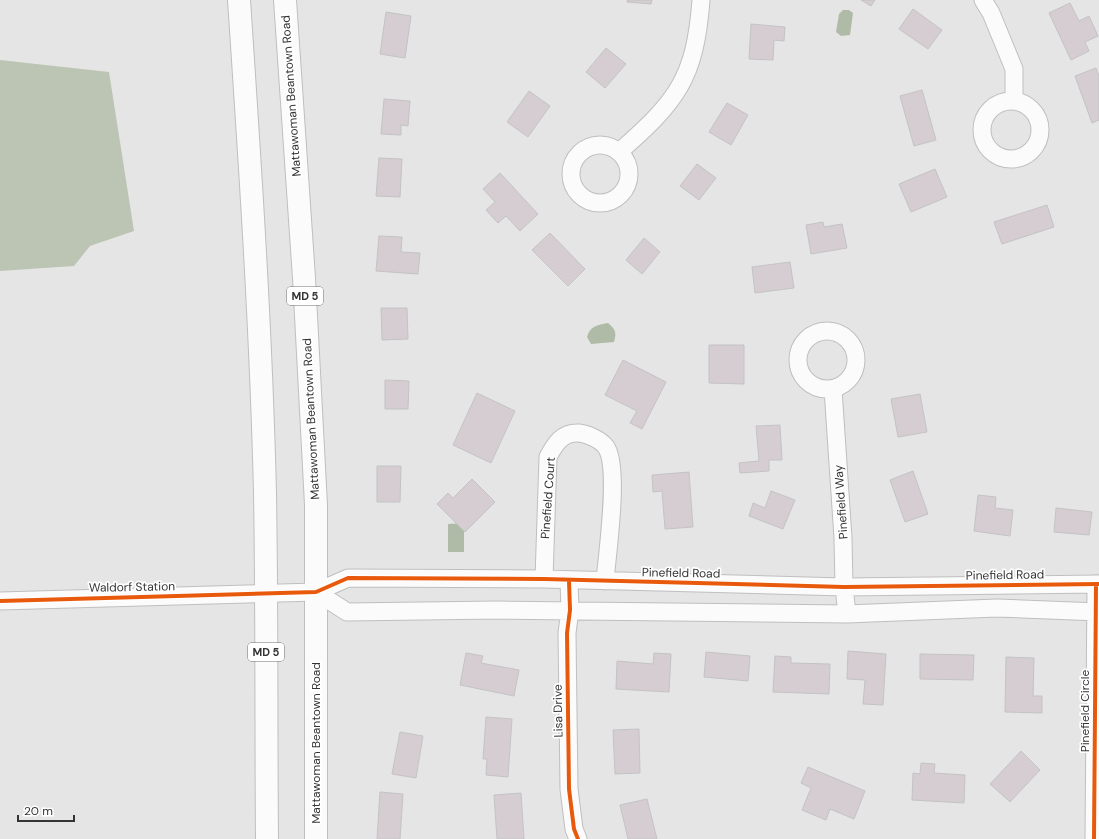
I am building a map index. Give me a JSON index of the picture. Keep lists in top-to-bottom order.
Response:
{
  "streets": {
    "highway": ["Mattawoman Beantown Road", "MD 5"],
    "street": [
      "Pinefield Court",
      "Pinefield Way",
      "Pinefield Road",
      "Waldorf Station",
      "Lisa Drive",
      "Pinefield Circle"
    ]
  },
  "crossings": [
    ["Mattawoman Beantown Road", "Pinefield Road"],
    ["MD 5", "Pinefield Road"],
    ["MD 5", "Waldorf Station"],
    ["Pinefield Court", "Pinefield Road"],
    ["Pinefield Way", "Pinefield Road"],
    ["Pinefield Road", "Waldorf Station"],
    ["Pinefield Road", "Lisa Drive"],
    ["Pinefield Road", "Pinefield Circle"]
  ],
  "scale_bar": "20 m"
}
